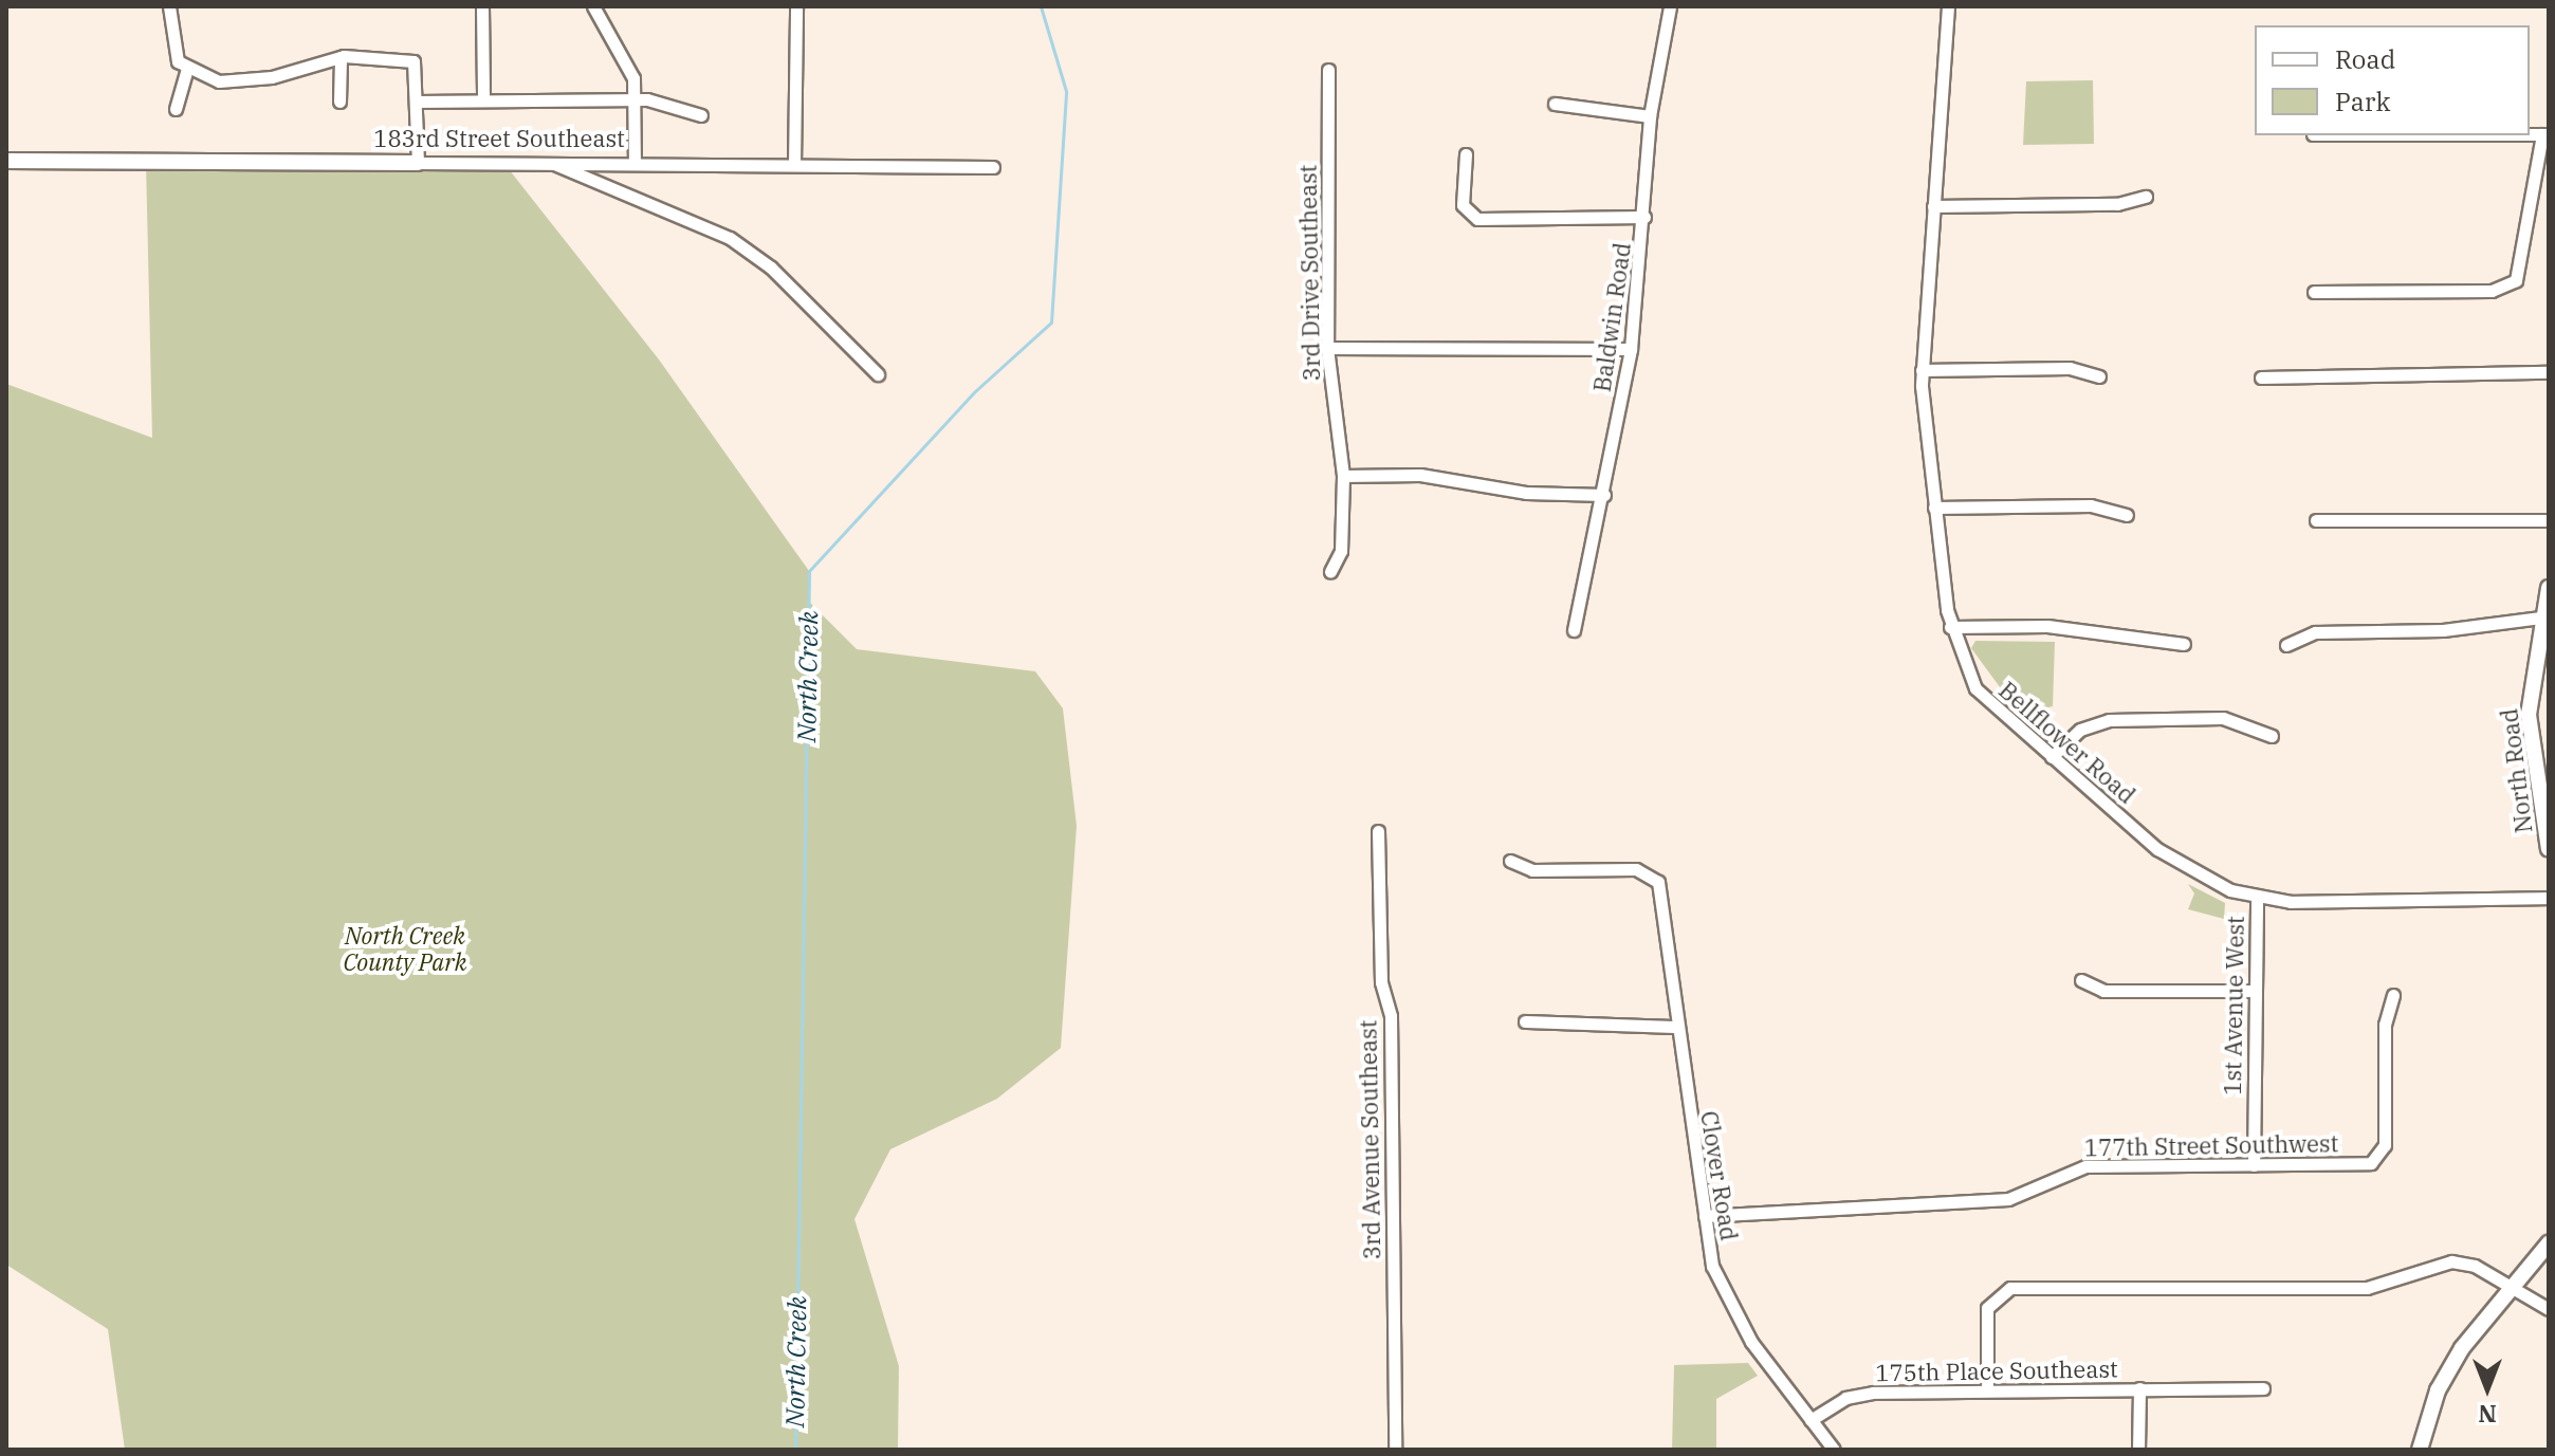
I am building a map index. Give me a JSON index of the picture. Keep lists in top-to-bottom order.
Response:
{
  "streets": {
    "street": [
      "183rd Street Southeast",
      "3rd Drive Southeast",
      "Baldwin Road",
      "Bellflower Road",
      "North Road",
      "1st Avenue West",
      "3rd Avenue Southeast",
      "177th Street Southwest",
      "Clover Road",
      "175th Place Southeast"
    ]
  },
  "crossings": [
    ["Bellflower Road", "1st Avenue West"],
    ["1st Avenue West", "177th Street Southwest"],
    ["177th Street Southwest", "Clover Road"],
    ["Clover Road", "175th Place Southeast"]
  ],
  "water": ["North Creek"],
  "parks": ["North Creek County Park"],
  "legend": ["Road", "Park"],
  "north": "bottom"
}
